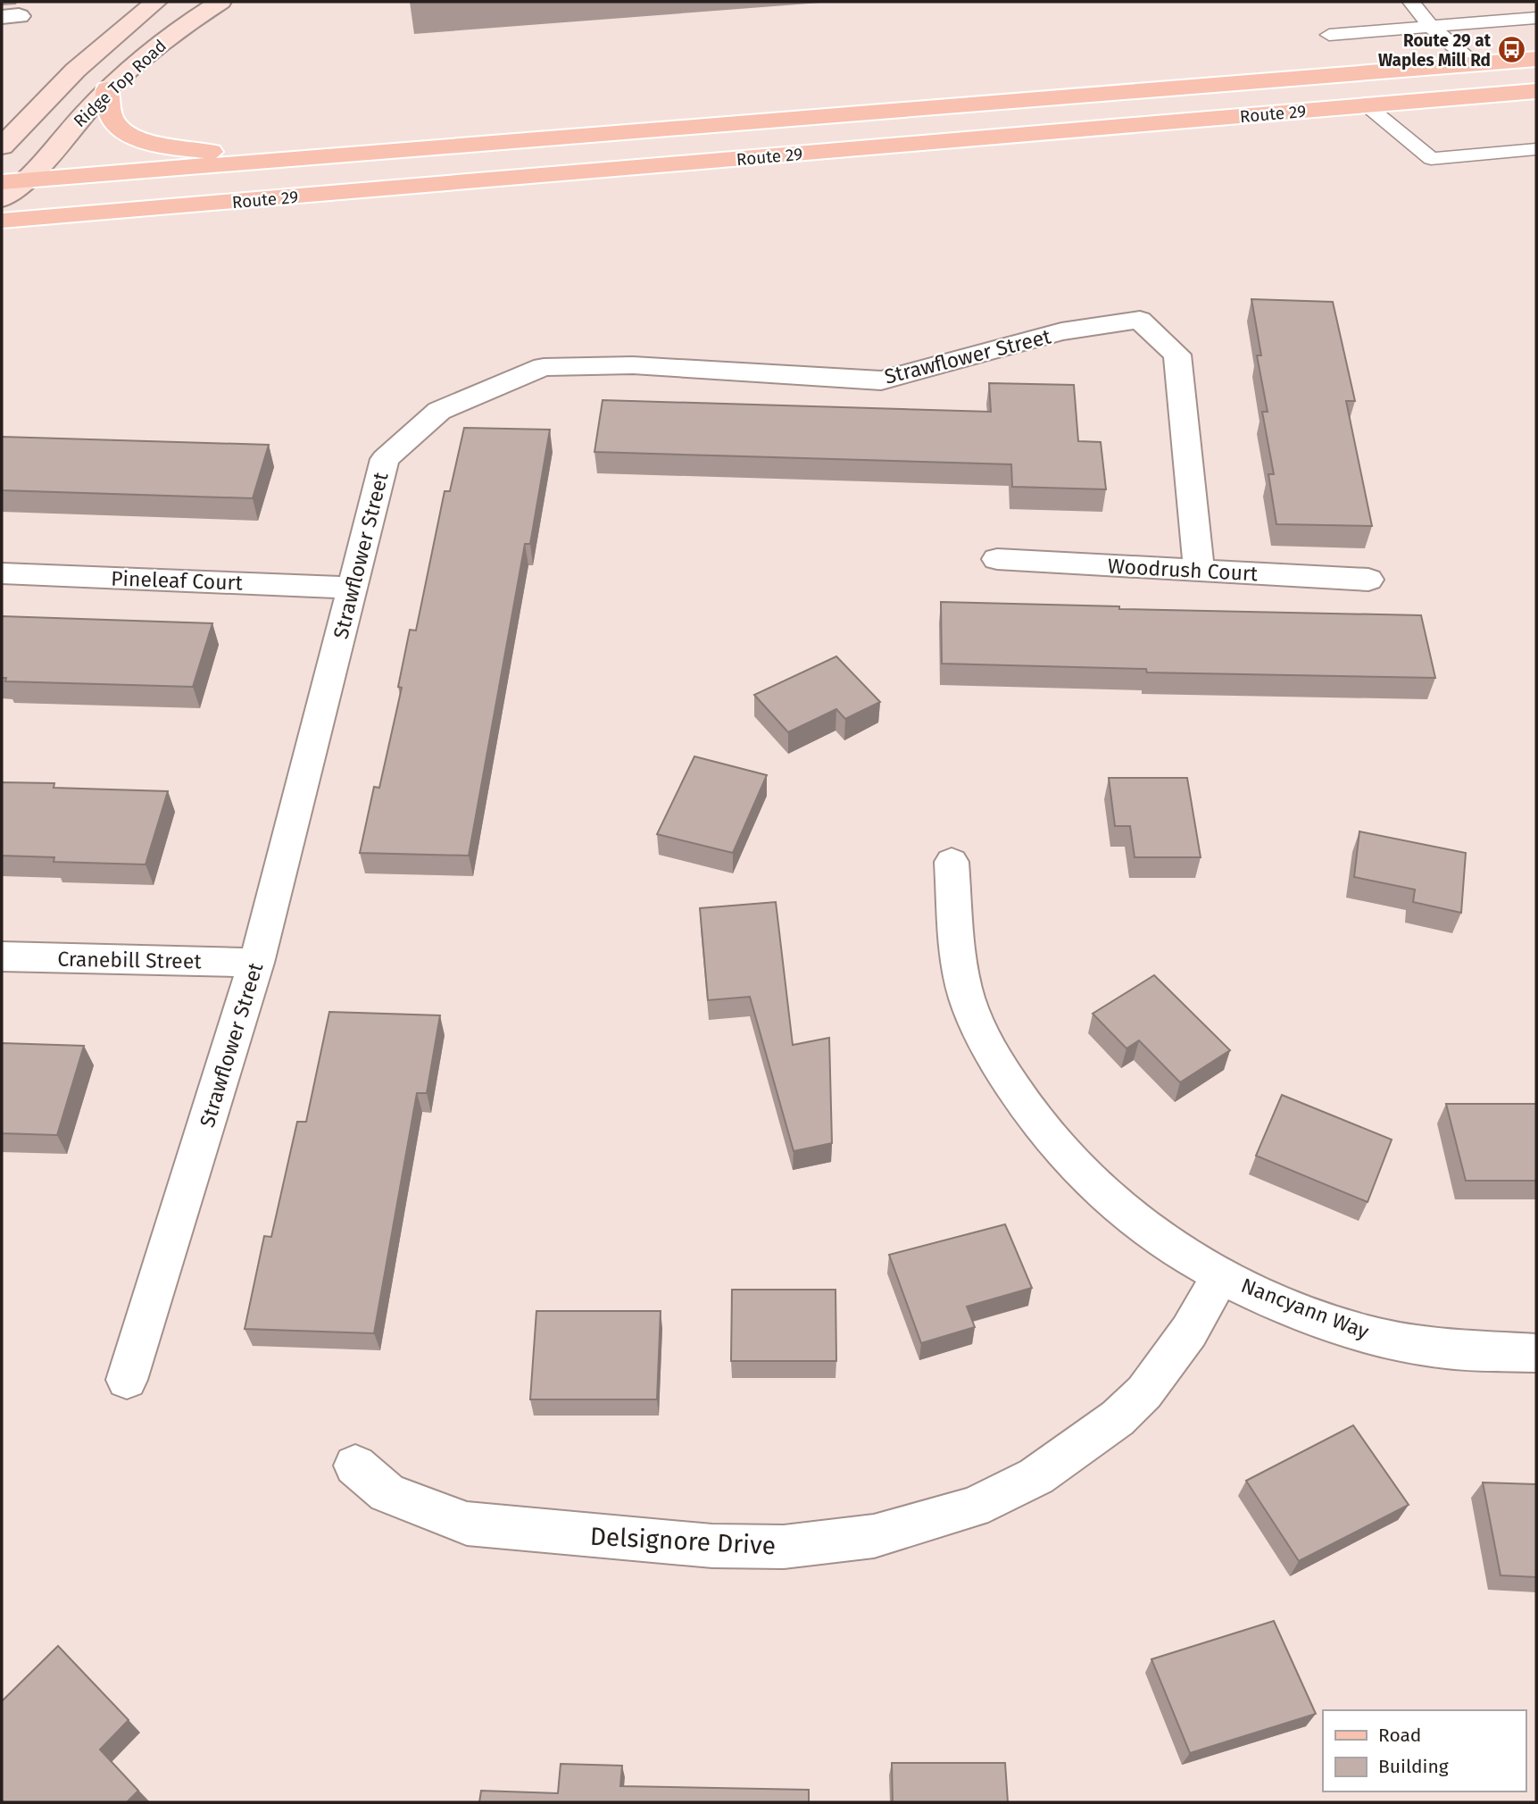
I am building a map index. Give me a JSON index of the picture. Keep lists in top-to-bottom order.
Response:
{
  "streets": {
    "main road": ["Route 29"],
    "street": [
      "Ridge Top Road",
      "Strawflower Street",
      "Woodrush Court",
      "Pineleaf Court",
      "Cranebill Street",
      "Nancyann Way",
      "Delsignore Drive"
    ]
  },
  "crossings": [
    ["Ridge Top Road", "Route 29"],
    ["Strawflower Street", "Woodrush Court"],
    ["Strawflower Street", "Pineleaf Court"],
    ["Strawflower Street", "Cranebill Street"],
    ["Nancyann Way", "Delsignore Drive"]
  ],
  "places": {
    "bus stop": ["Route 29 at Waples Mill Rd"]
  },
  "legend": ["Road", "Building"]
}
